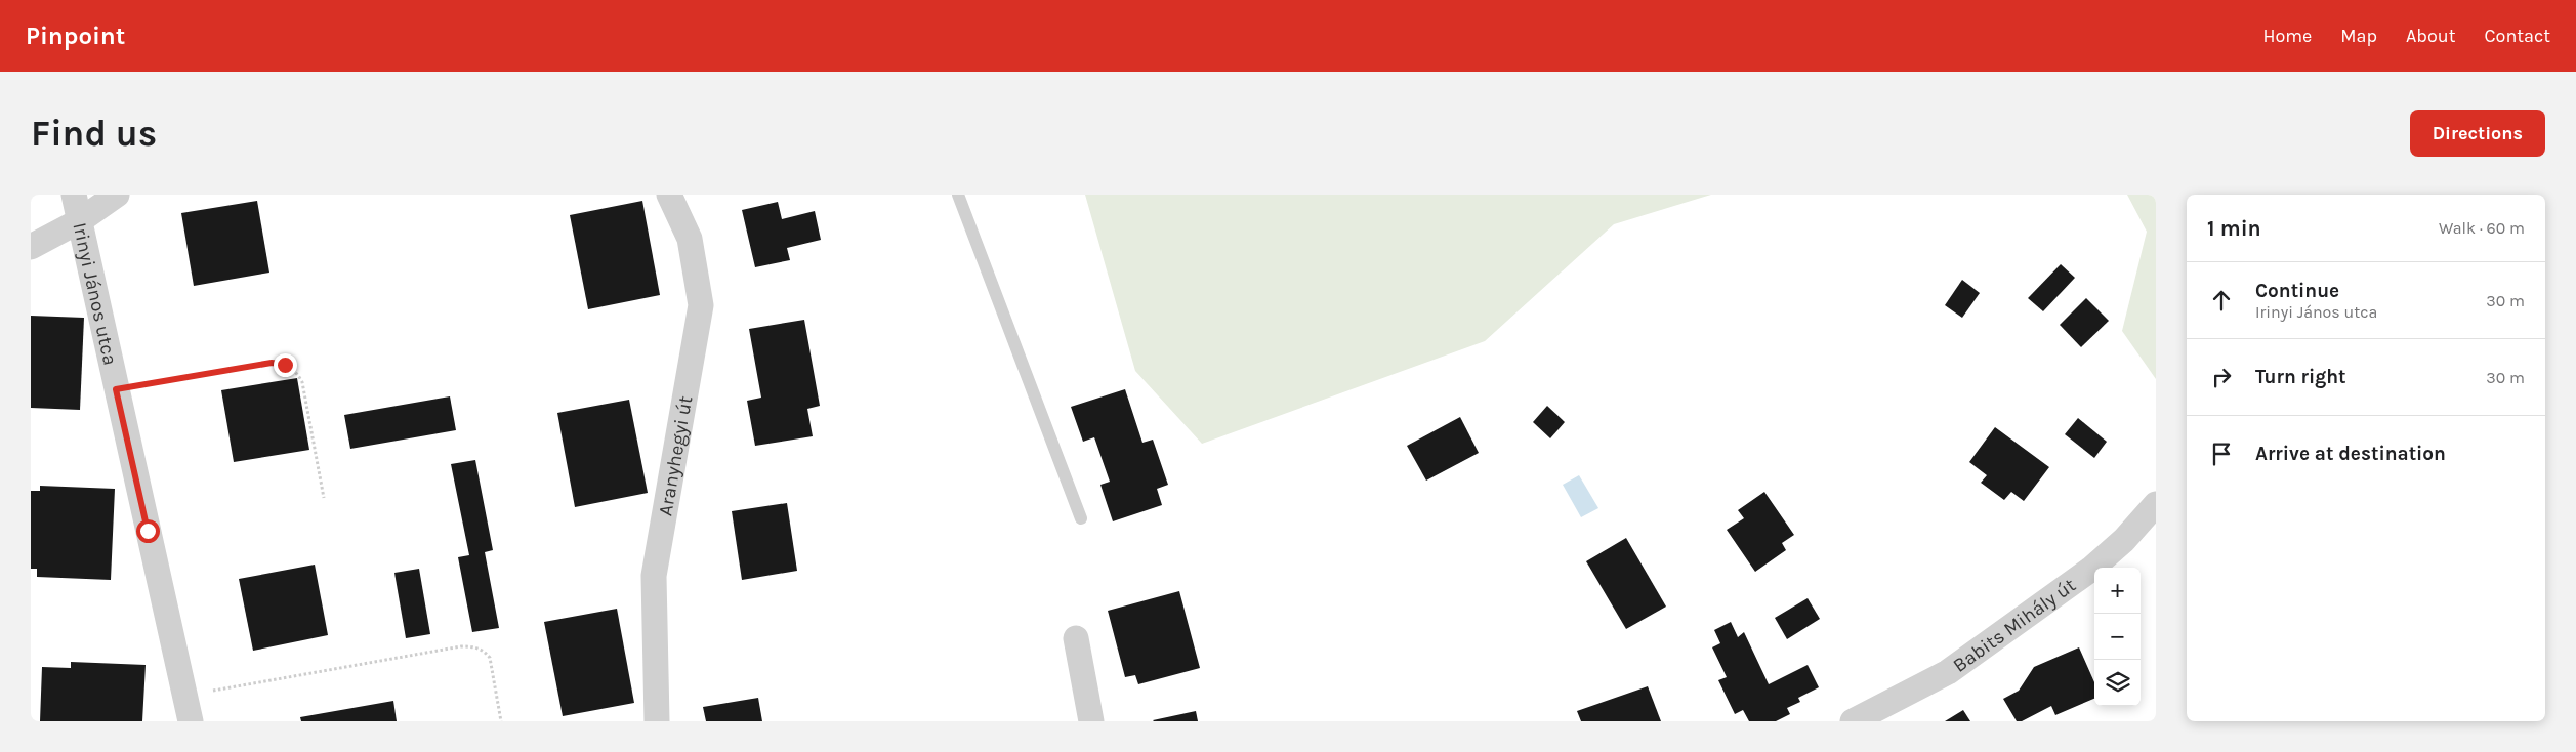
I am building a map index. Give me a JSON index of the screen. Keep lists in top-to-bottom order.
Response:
{
  "streets": {
    "street": ["Irinyi János utca", "Aranyhegyi út", "Babits Mihály út"]
  },
  "page": {
    "header": "Pinpoint",
    "nav": [
      "Home",
      "Map",
      "About",
      "Contact"
    ],
    "buttons": "Directions",
    "title": "Find us",
    "heading": ["1 min", "Walk · 60 m"],
    "list": [
      ["Continue", "Irinyi János utca", "30 m"],
      ["Turn right", "30 m"],
      "Arrive at destination"
    ],
    "map_buttons": ["+", "−"]
  }
}
